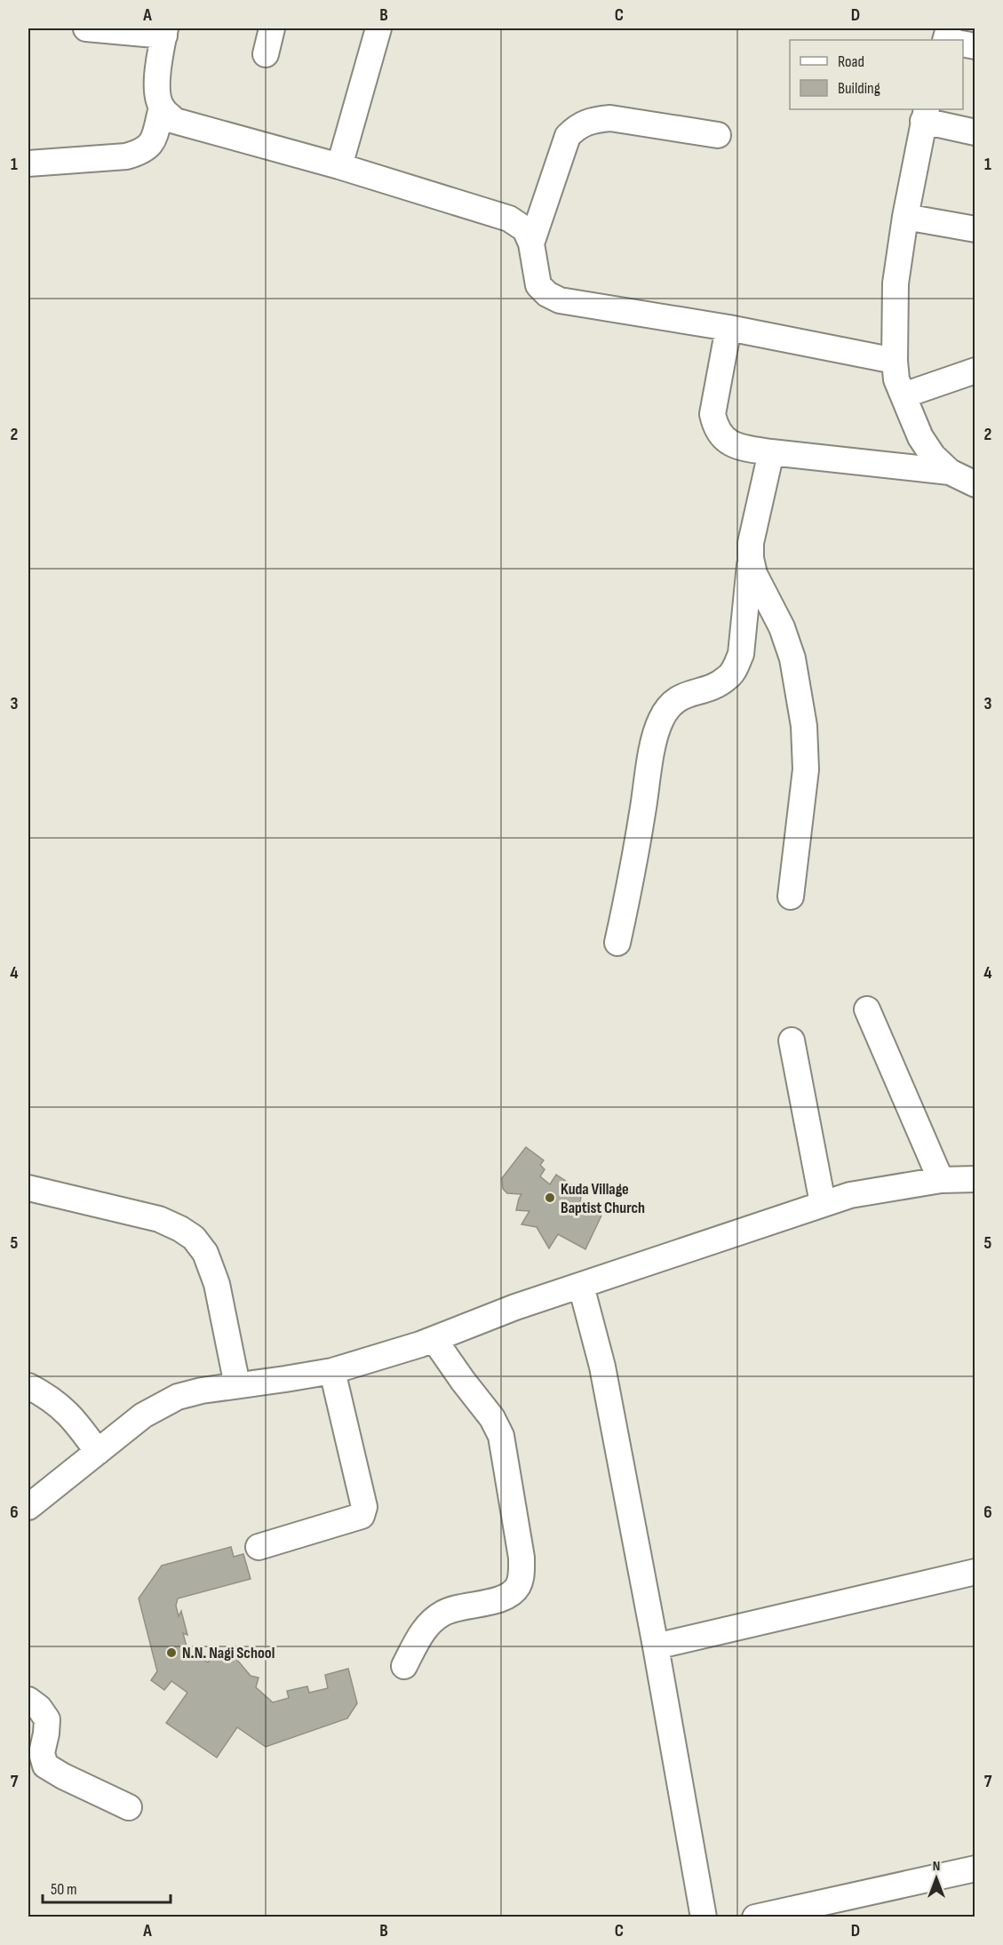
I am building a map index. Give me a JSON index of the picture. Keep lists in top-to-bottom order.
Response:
{
  "places": ["Kuda Village Baptist Church", "N.N. Nagi School"],
  "legend": ["Road", "Building"],
  "scale_bar": "50 m",
  "north": "top",
  "grid": {
    "columns": [
      "A",
      "B",
      "C",
      "D"
    ],
    "rows": [
      "1",
      "2",
      "3",
      "4",
      "5",
      "6",
      "7"
    ]
  }
}
